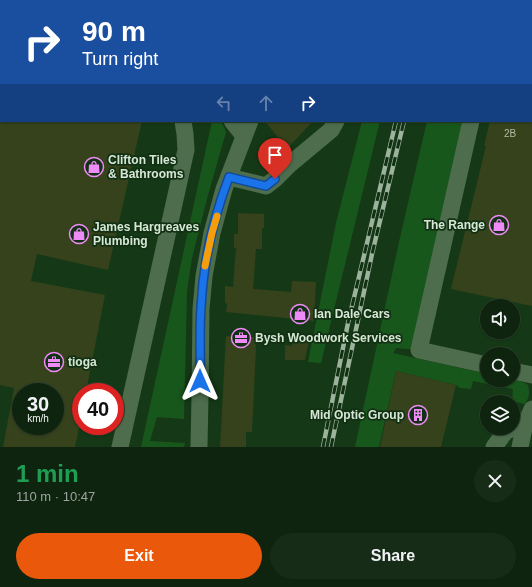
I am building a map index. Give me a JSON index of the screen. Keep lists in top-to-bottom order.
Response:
{
  "places": {
    "shop": [
      "Clifton Tiles & Bathrooms",
      "The Range",
      "James Hargreaves Plumbing",
      "Ian Dale Cars"
    ],
    "office": ["Bysh Woodwork Services", "tioga"],
    "building": ["Mid Optic Group"]
  },
  "house_numbers": ["2B"],
  "page": {
    "turn": ["90 m", "Turn right"],
    "speed": "30 km/h",
    "limit": "40",
    "heading": ["1 min", "110 m · 10:47"],
    "buttons": ["Exit", "Share"]
  }
}
